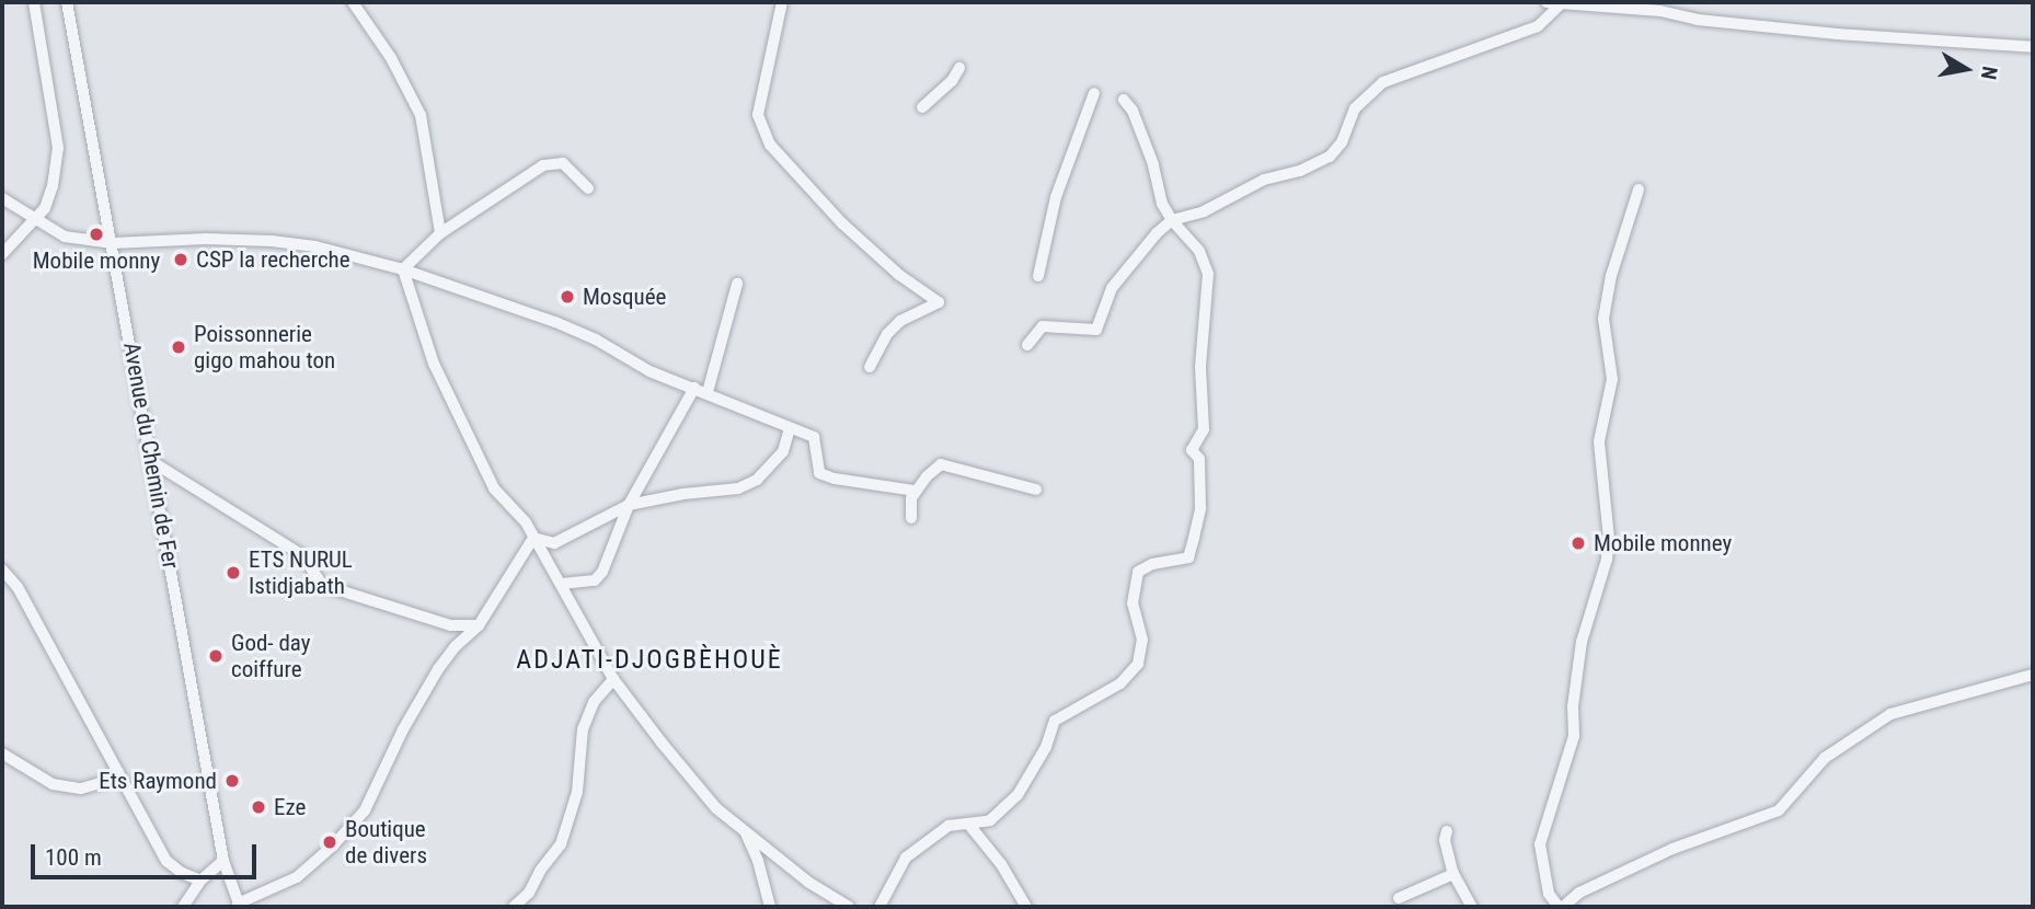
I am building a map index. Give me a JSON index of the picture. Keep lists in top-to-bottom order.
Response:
{
  "streets": {
    "street": ["Avenue du Chemin de Fer"]
  },
  "districts": ["ADJATI-DJOGBÈHOUÈ"],
  "places": [
    "Mobile monny",
    "CSP la recherche",
    "Mosquée",
    "Poissonnerie gigo mahou ton",
    "Mobile monney",
    "ETS NURUL Istidjabath",
    "God- day coiffure",
    "Ets Raymond",
    "Eze",
    "Boutique de divers"
  ],
  "scale_bar": "100 m",
  "north": "right"
}
